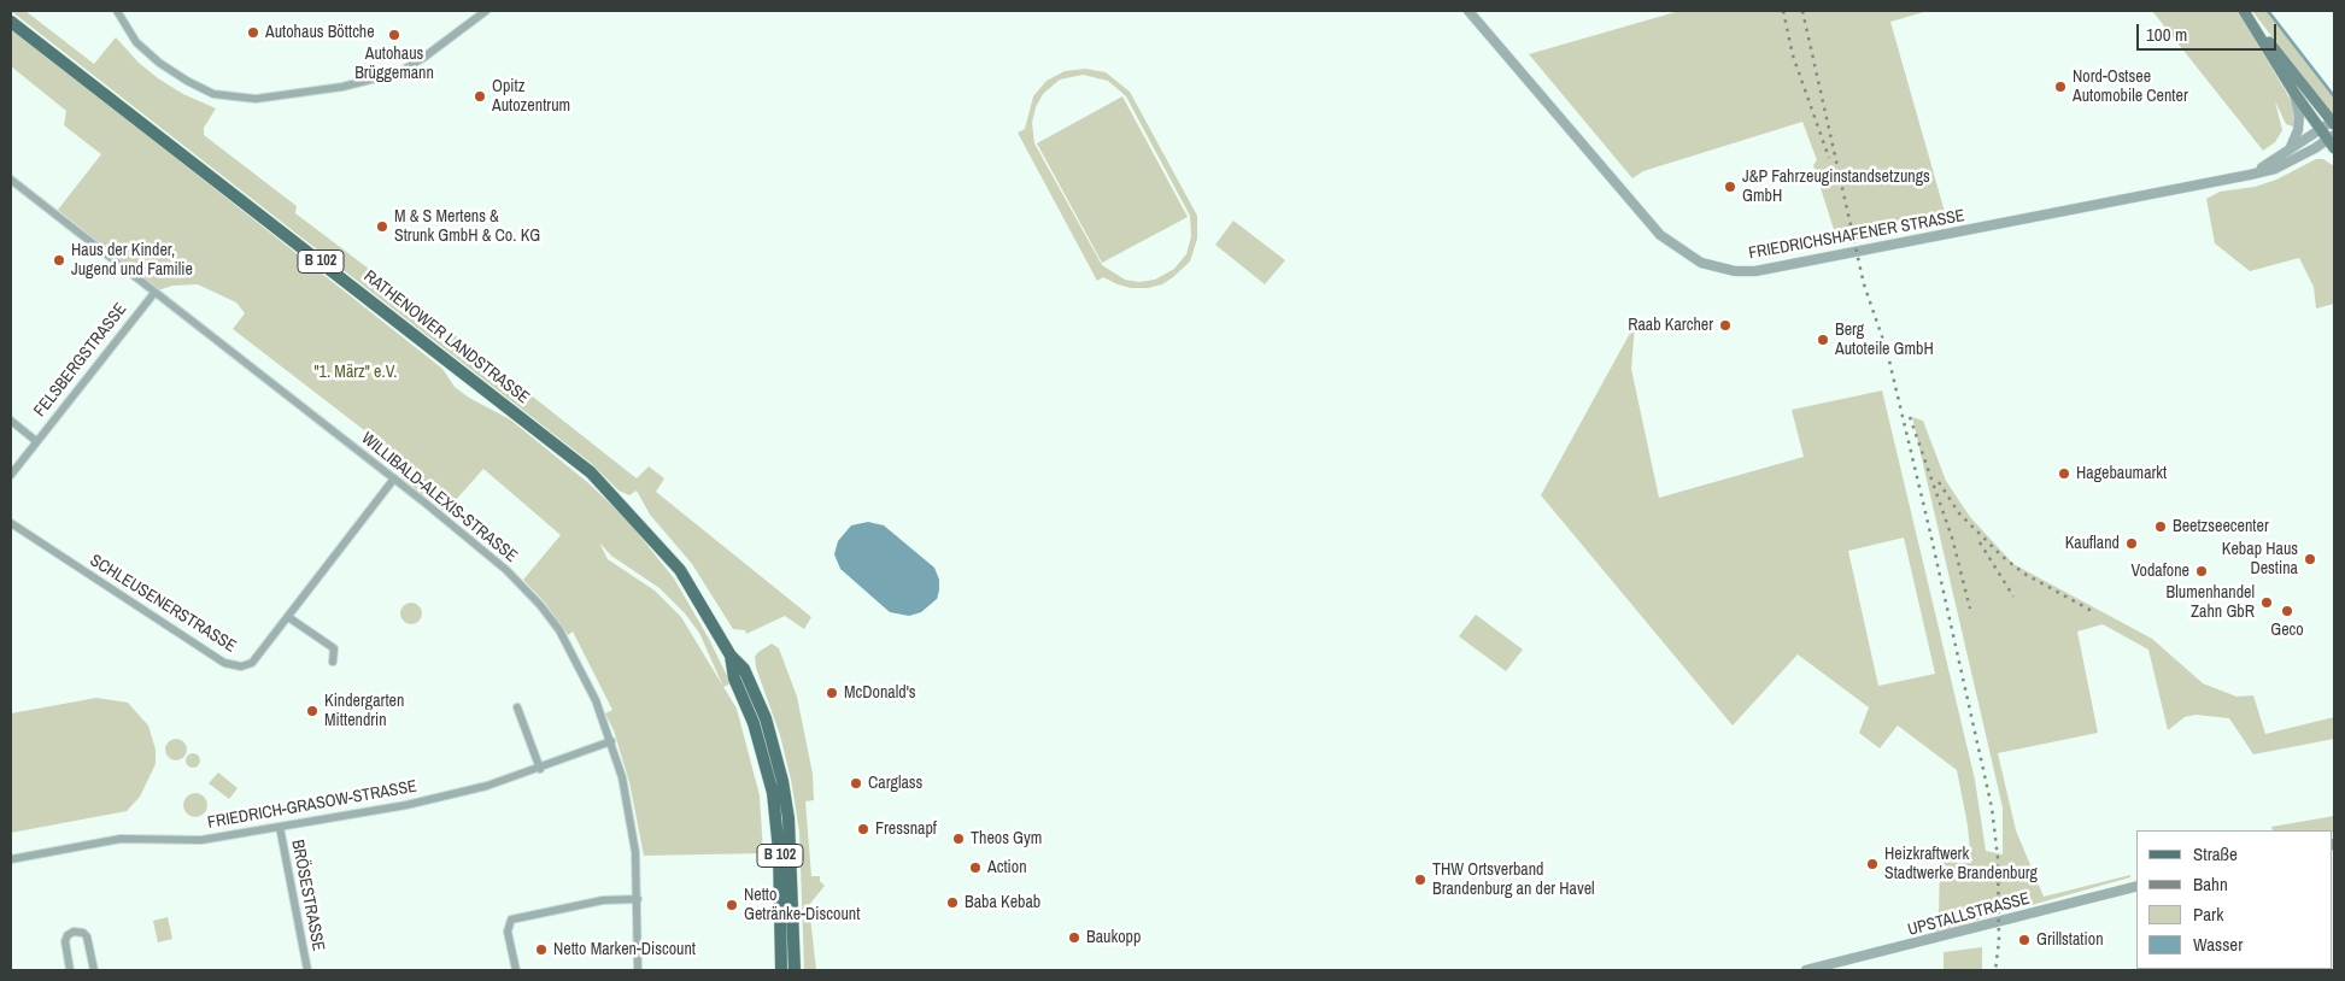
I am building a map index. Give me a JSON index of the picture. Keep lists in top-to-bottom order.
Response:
{
  "streets": {
    "main road": ["B 102", "RATHENOWER LANDSTRASSE"],
    "street": [
      "FRIEDRICHSHAFENER STRASSE",
      "FELSBERGSTRASSE",
      "WILLIBALD-ALEXIS-STRASSE",
      "SCHLEUSENERSTRASSE",
      "FRIEDRICH-GRASOW-STRASSE",
      "BRÖSESTRASSE",
      "UPSTALLSTRASSE"
    ]
  },
  "crossings": [
    ["FELSBERGSTRASSE", "WILLIBALD-ALEXIS-STRASSE"],
    ["WILLIBALD-ALEXIS-STRASSE", "SCHLEUSENERSTRASSE"],
    ["WILLIBALD-ALEXIS-STRASSE", "FRIEDRICH-GRASOW-STRASSE"],
    ["FRIEDRICH-GRASOW-STRASSE", "BRÖSESTRASSE"]
  ],
  "parks": ["\"1. März\" e.V."],
  "places": [
    "Autohaus Böttche",
    "Autohaus Brüggemann",
    "Nord-Ostsee Automobile Center",
    "Opitz Autozentrum",
    "J&P Fahrzeuginstandsetzungs GmbH",
    "M & S Mertens & Strunk GmbH & Co. KG",
    "Haus der Kinder, Jugend und Familie",
    "Raab Karcher",
    "Berg Autoteile GmbH",
    "Hagebaumarkt",
    "Beetzseecenter",
    "Kaufland",
    "Kebap Haus Destina",
    "Vodafone",
    "Blumenhandel Zahn GbR",
    "Geco",
    "McDonald's",
    "Kindergarten Mittendrin",
    "Carglass",
    "Fressnapf",
    "Theos Gym",
    "Heizkraftwerk Stadtwerke Brandenburg",
    "Action",
    "THW Ortsverband Brandenburg an der Havel",
    "Baba Kebab",
    "Netto Getränke-Discount",
    "Baukopp",
    "Grillstation",
    "Netto Marken-Discount"
  ],
  "legend": [
    "Straße",
    "Bahn",
    "Park",
    "Wasser"
  ],
  "scale_bar": "100 m"
}
